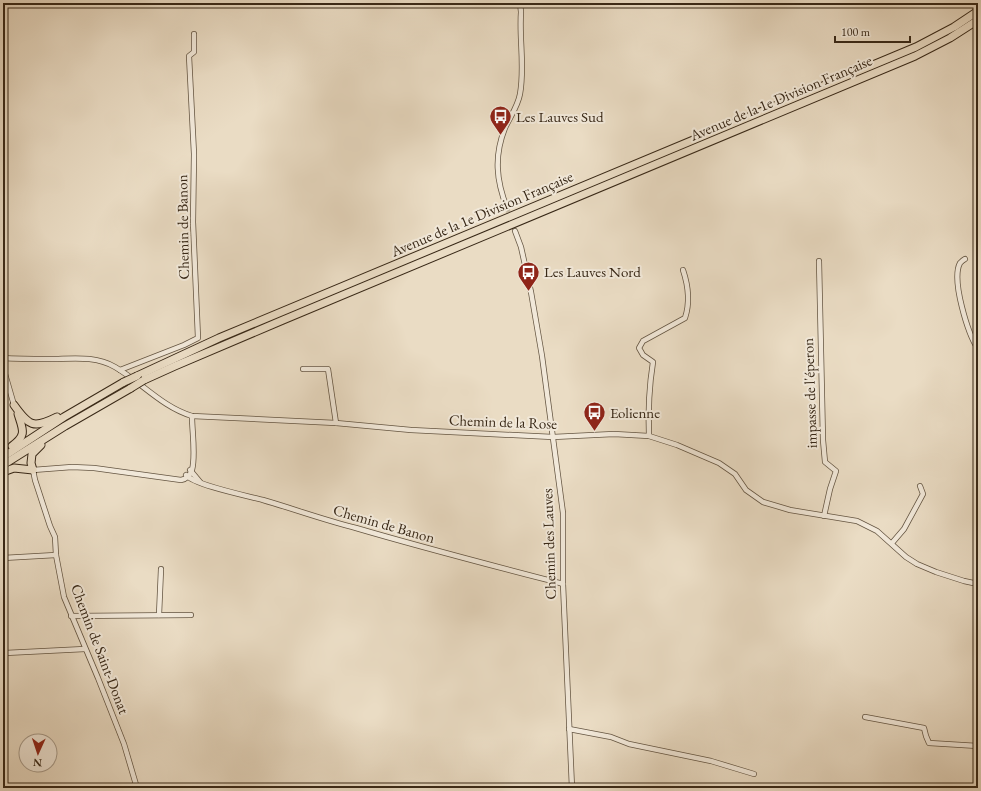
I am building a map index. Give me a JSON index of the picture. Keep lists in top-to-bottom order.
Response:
{
  "streets": {
    "highway": ["Avenue de la 1e Division Française"],
    "street": [
      "Chemin de Banon",
      "impasse de l'éperon",
      "Chemin de la Rose",
      "Chemin des Lauves",
      "Chemin de Saint-Donat"
    ]
  },
  "crossings": [
    ["Chemin de Banon", "Chemin de la Rose"],
    ["Chemin de Banon", "Chemin des Lauves"],
    ["impasse de l'éperon", "Chemin de la Rose"],
    ["Chemin de la Rose", "Chemin des Lauves"]
  ],
  "places": {
    "bus stop": ["Les Lauves Sud", "Les Lauves Nord", "Eolienne"]
  },
  "scale_bar": "100 m",
  "north": "bottom"
}
